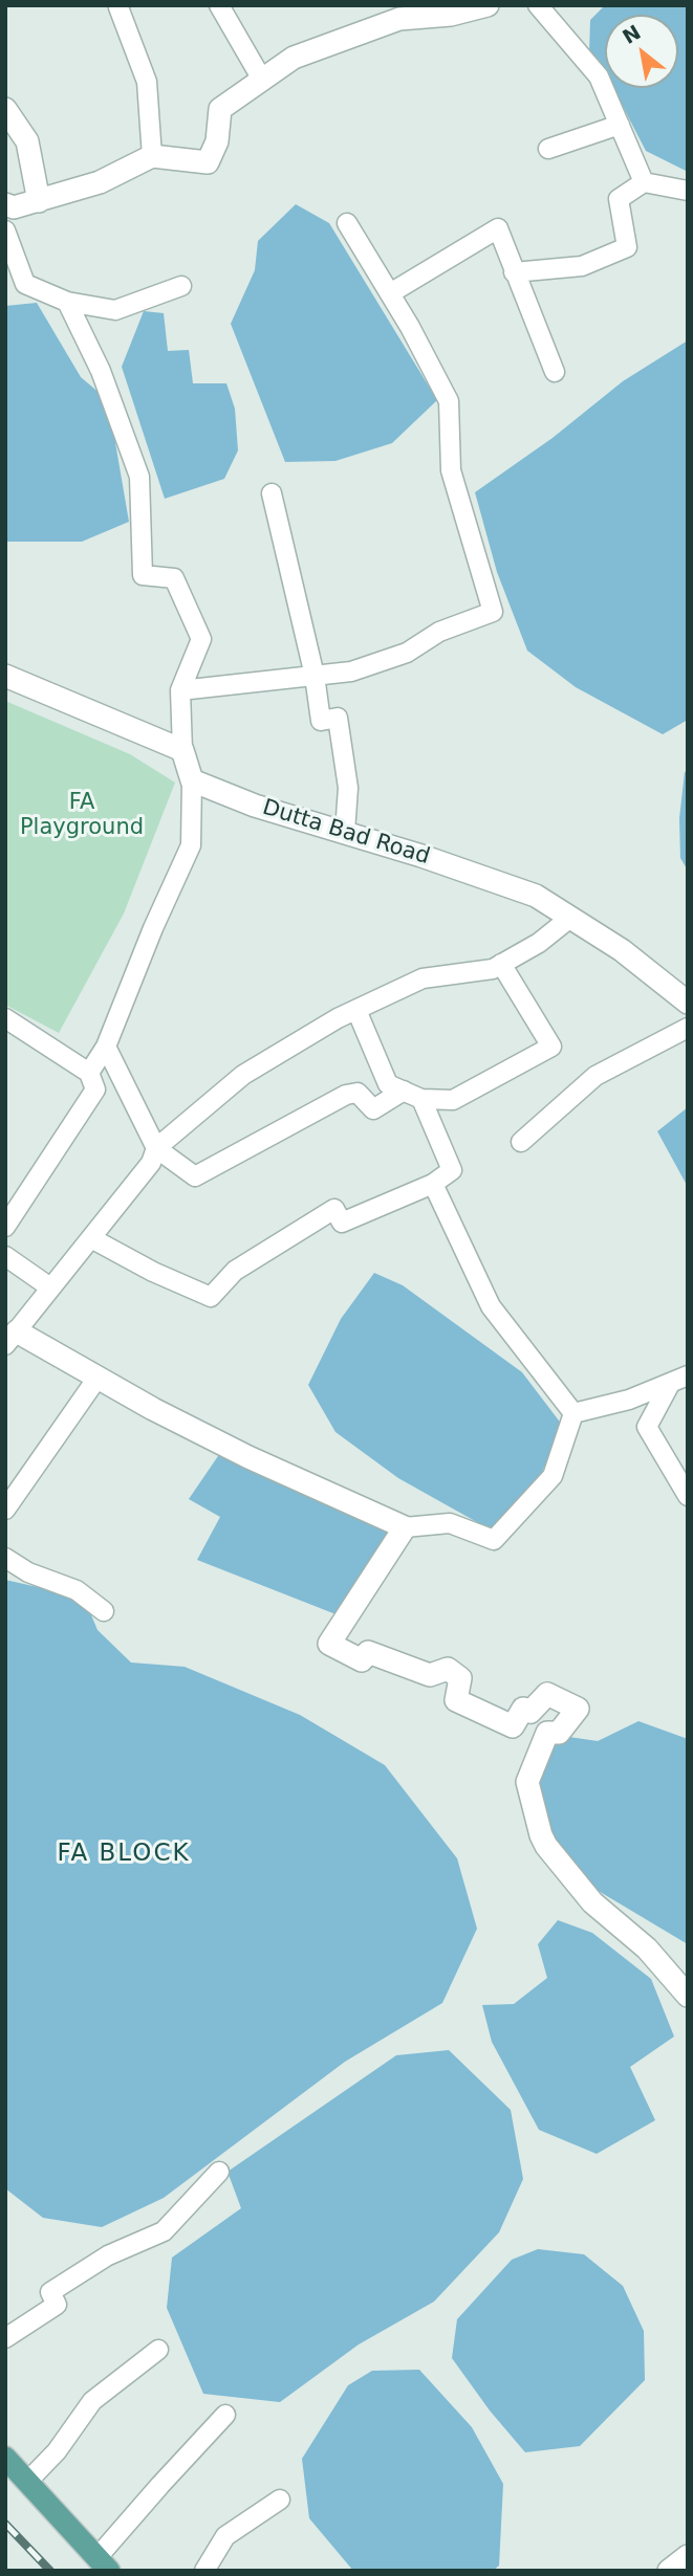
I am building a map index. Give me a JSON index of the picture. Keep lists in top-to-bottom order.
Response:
{
  "streets": {
    "street": ["Dutta Bad Road"]
  },
  "districts": ["FA BLOCK"],
  "parks": ["FA Playground"],
  "north": "top left"
}
